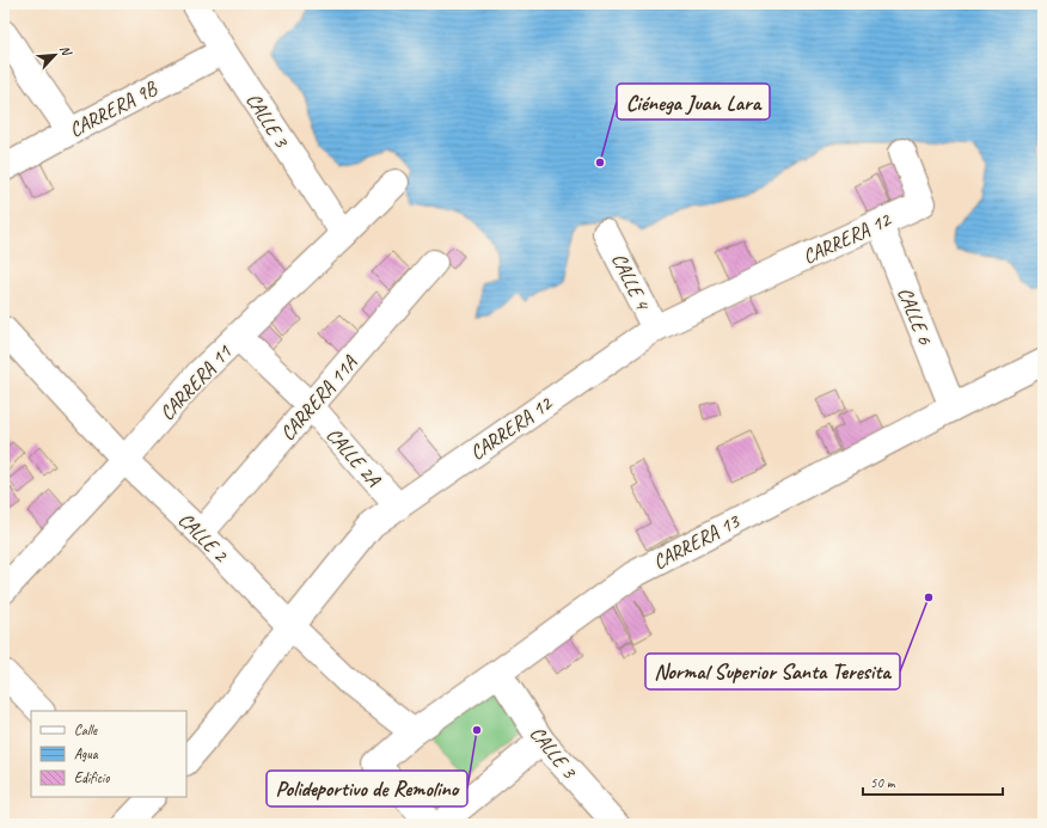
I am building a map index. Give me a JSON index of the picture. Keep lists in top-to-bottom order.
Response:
{
  "streets": {
    "street": [
      "CARRERA 9B",
      "CALLE 3",
      "CARRERA 12",
      "CALLE 4",
      "CALLE 6",
      "CARRERA 11",
      "CARRERA 11A",
      "CALLE 2A",
      "CALLE 2",
      "CARRERA 13"
    ]
  },
  "crossings": [
    ["CARRERA 9B", "CALLE 3"],
    ["CALLE 3", "CARRERA 11"],
    ["CALLE 3", "CARRERA 13"],
    ["CARRERA 12", "CALLE 4"],
    ["CARRERA 12", "CALLE 6"],
    ["CARRERA 12", "CALLE 2A"],
    ["CARRERA 12", "CALLE 2"],
    ["CALLE 6", "CARRERA 13"],
    ["CARRERA 11", "CALLE 2A"],
    ["CARRERA 11", "CALLE 2"],
    ["CARRERA 11A", "CALLE 2A"],
    ["CARRERA 11A", "CALLE 2"],
    ["CALLE 2", "CARRERA 13"]
  ],
  "places": ["Ciénega Juan Lara", "Normal Superior Santa Teresita", "Polideportivo de Remolino"],
  "legend": ["Calle", "Agua", "Edificio"],
  "scale_bar": "50 m",
  "north": "top right"
}
